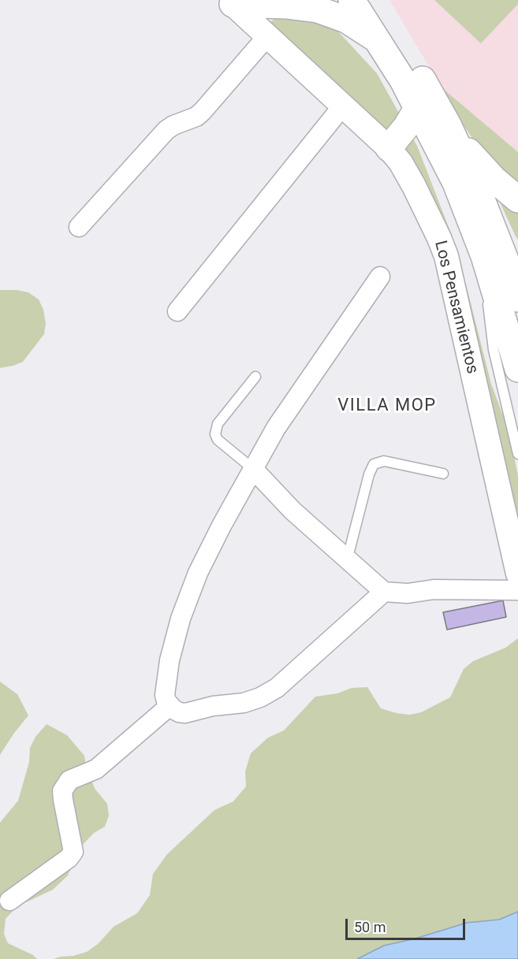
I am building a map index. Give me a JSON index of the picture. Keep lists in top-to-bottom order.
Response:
{
  "streets": {
    "street": ["Los Pensamientos"]
  },
  "districts": ["VILLA MOP"],
  "scale_bar": "50 m"
}
